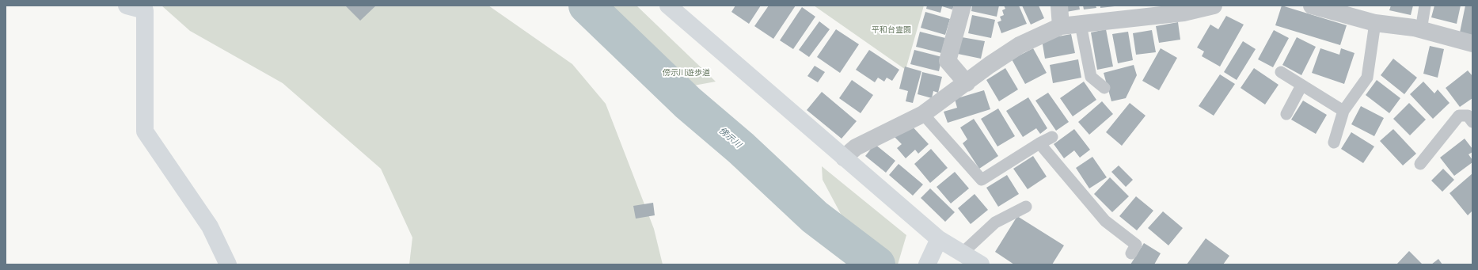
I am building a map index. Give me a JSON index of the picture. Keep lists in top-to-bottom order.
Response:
{
  "water": ["傍示川"],
  "parks": ["平和台霊園", "傍示川遊歩道"]
}
